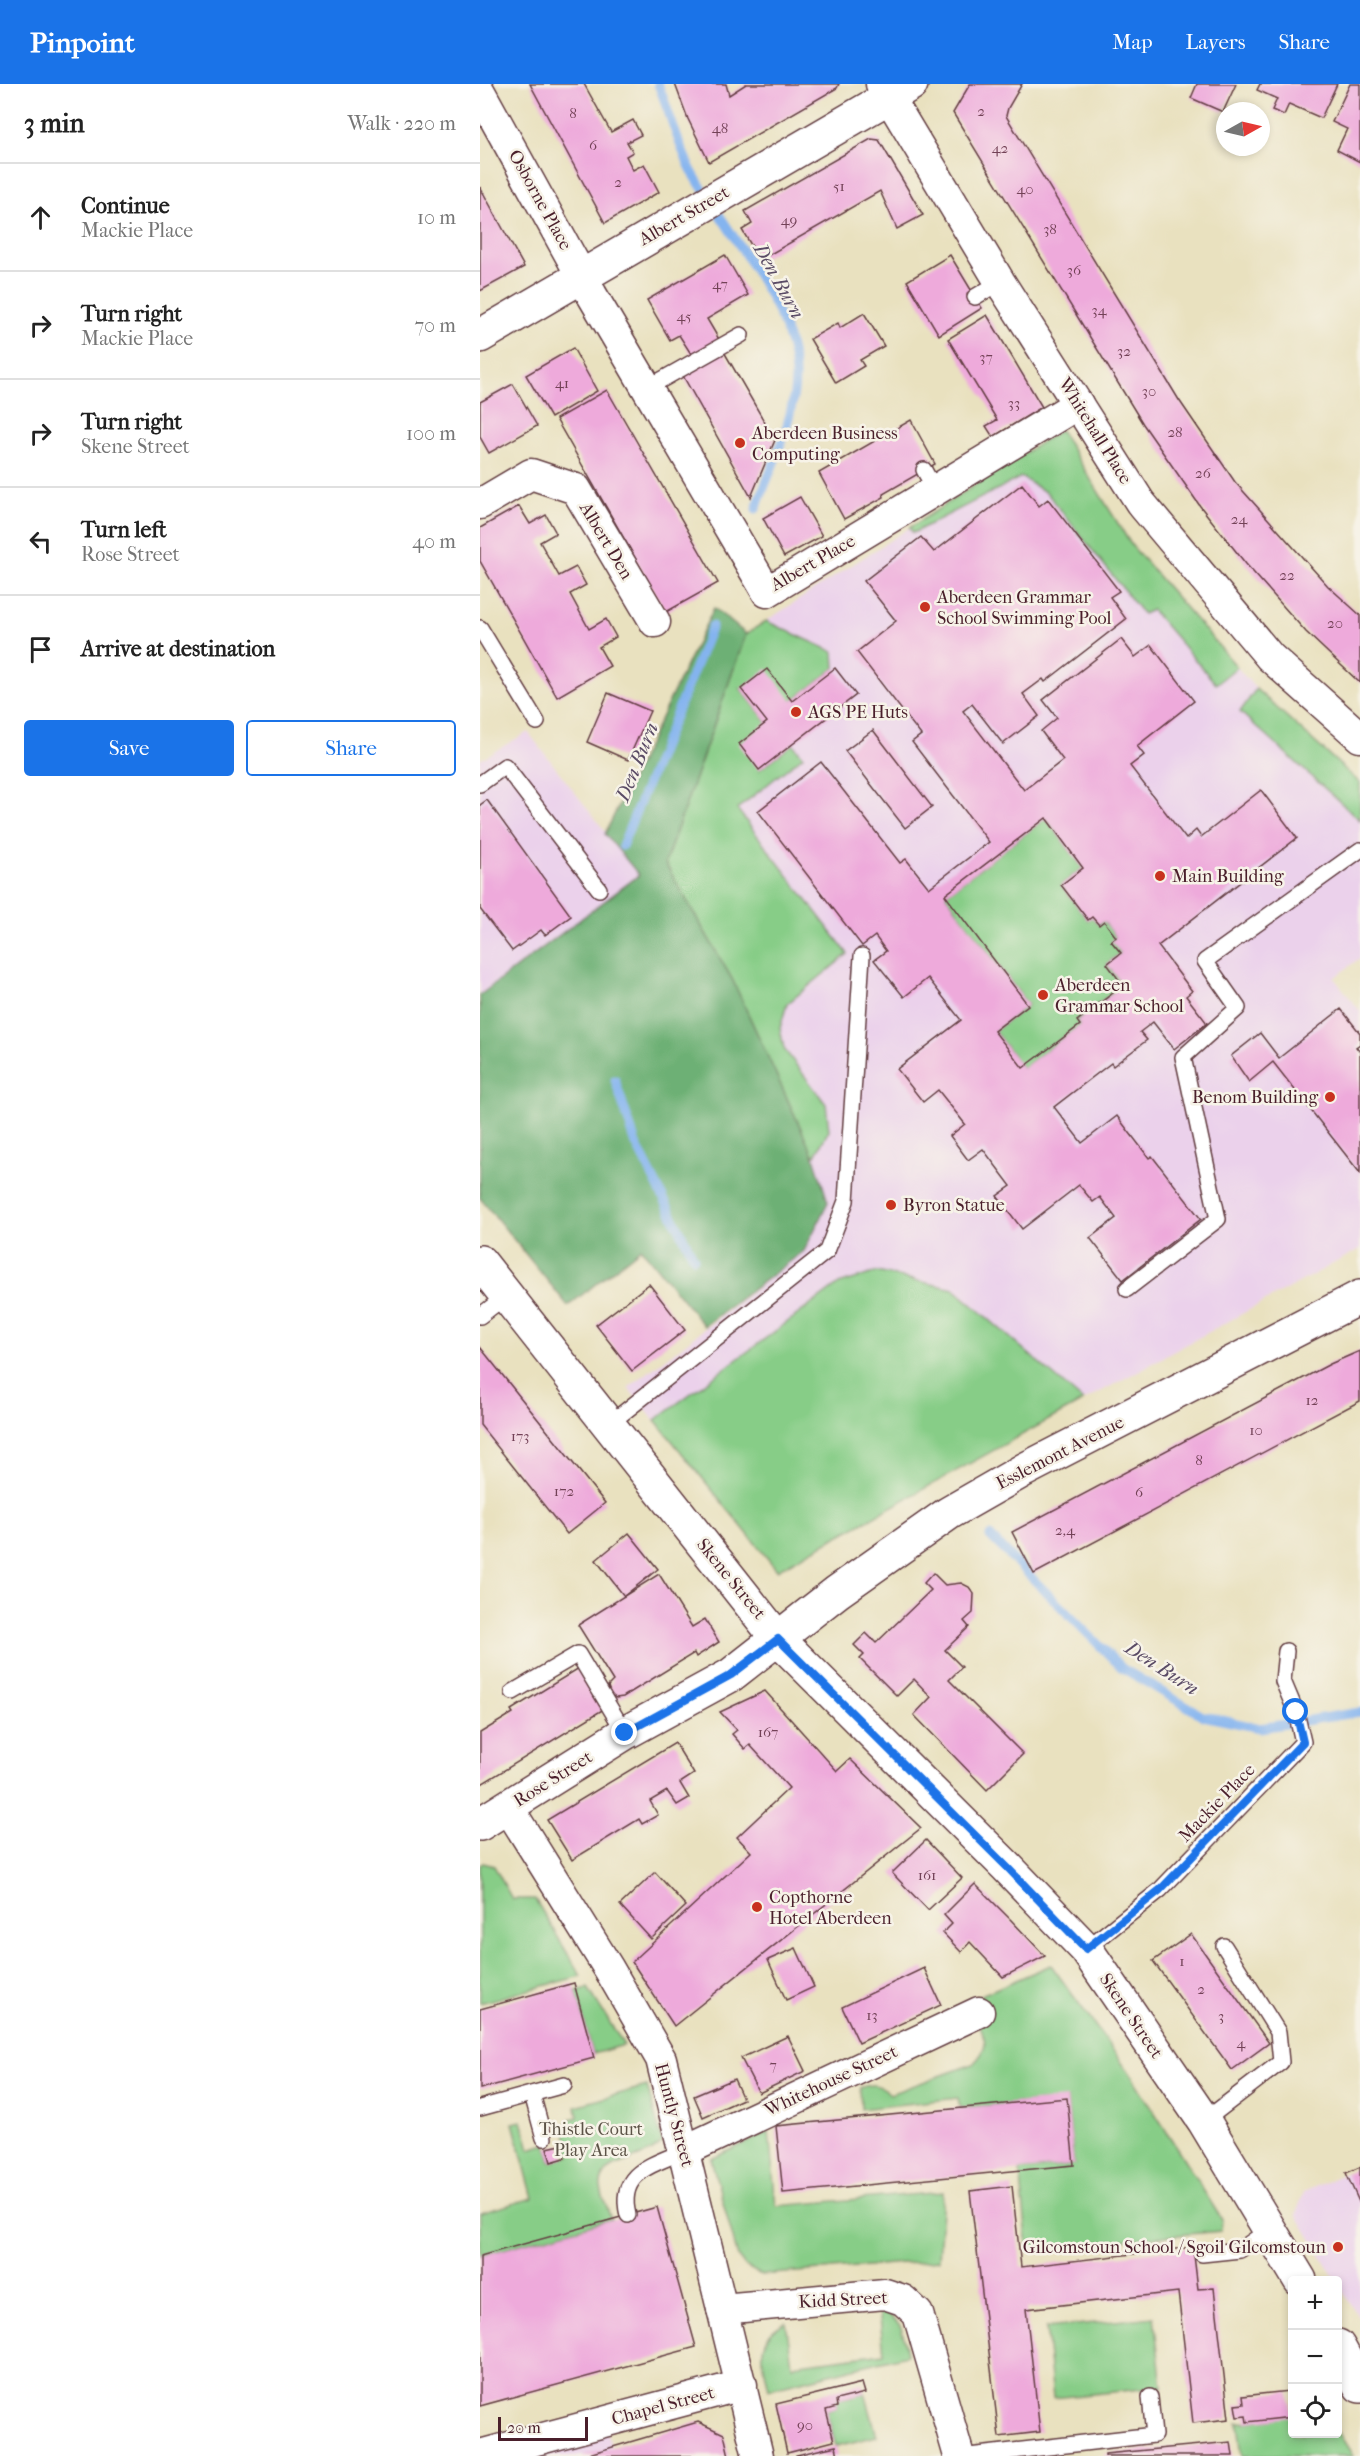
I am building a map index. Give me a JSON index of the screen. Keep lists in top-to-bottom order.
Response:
{
  "streets": {
    "street": [
      "Osborne Place",
      "Albert Street",
      "Whitehall Place",
      "Albert Den",
      "Albert Place",
      "Esslemont Avenue",
      "Skene Street",
      "Rose Street",
      "Whitehouse Street",
      "Huntly Street",
      "Kidd Street",
      "Chapel Street"
    ],
    "lane": ["Mackie Place"]
  },
  "crossings": [
    ["Osborne Place", "Albert Street"],
    ["Osborne Place", "Albert Place"],
    ["Albert Street", "Whitehall Place"],
    ["Albert Street", "Albert Place"],
    ["Whitehall Place", "Albert Place"],
    ["Esslemont Avenue", "Skene Street"],
    ["Esslemont Avenue", "Rose Street"],
    ["Skene Street", "Rose Street"],
    ["Skene Street", "Mackie Place"],
    ["Rose Street", "Huntly Street"],
    ["Whitehouse Street", "Huntly Street"],
    ["Huntly Street", "Kidd Street"],
    ["Huntly Street", "Chapel Street"]
  ],
  "water": ["Den Burn"],
  "parks": ["Thistle Court Play Area"],
  "places": [
    "Aberdeen Business Computing",
    "Aberdeen Grammar School Swimming Pool",
    "AGS PE Huts",
    "Main Building",
    "Aberdeen Grammar School",
    "Benom Building",
    "Byron Statue",
    "Copthorne Hotel Aberdeen",
    "Gilcomstoun School / Sgoil Gilcomstoun"
  ],
  "house_numbers": [
    "2",
    "8",
    "48",
    "6",
    "42",
    "2",
    "51",
    "40",
    "49",
    "38",
    "36",
    "47",
    "34",
    "45",
    "32",
    "37",
    "41",
    "30",
    "33",
    "28",
    "26",
    "24",
    "22",
    "20",
    "12",
    "10",
    "173",
    "8",
    "172",
    "6",
    "2,4",
    "167",
    "161",
    "1",
    "2",
    "13",
    "3",
    "4",
    "7",
    "90"
  ],
  "scale_bar": "20 m",
  "north": "right",
  "page": {
    "header": "Pinpoint",
    "nav": ["Map", "Layers", "Share"],
    "heading": ["3 min", "Walk · 220 m"],
    "list": [
      ["Continue", "Mackie Place", "10 m"],
      ["Turn right", "Mackie Place", "70 m"],
      ["Turn right", "Skene Street", "100 m"],
      ["Turn left", "Rose Street", "40 m"],
      "Arrive at destination"
    ],
    "buttons": ["Save", "Share"],
    "map_buttons": ["+", "−"],
    "scale": "20 m"
  }
}
